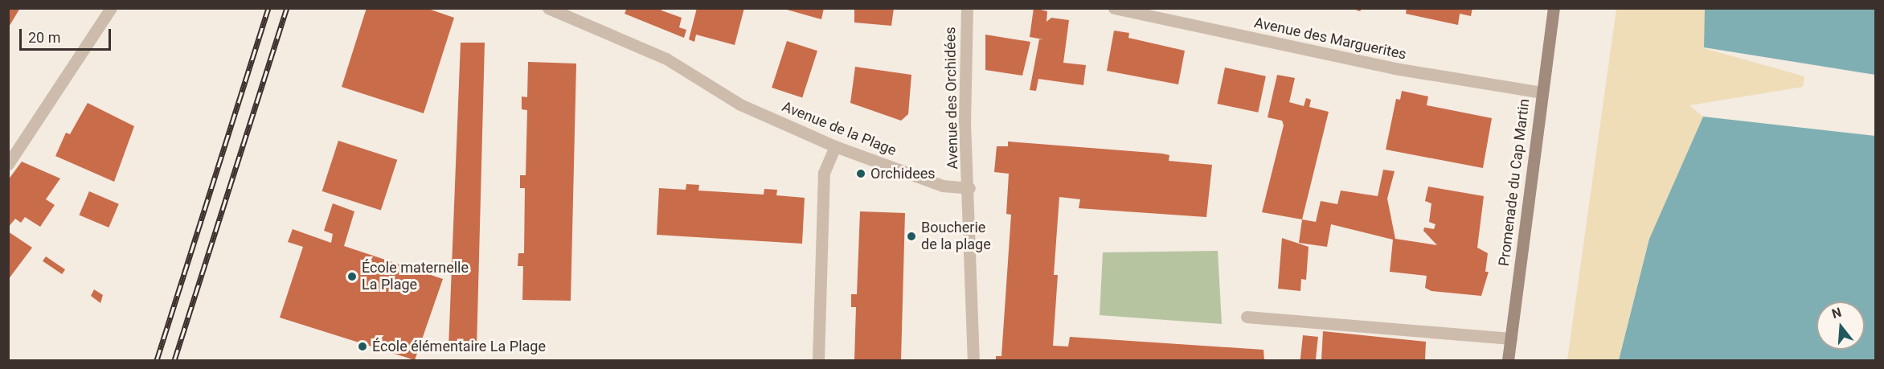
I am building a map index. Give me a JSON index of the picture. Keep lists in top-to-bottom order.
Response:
{
  "streets": {
    "main road": ["Promenade du Cap Martin"],
    "street": ["Avenue des Marguerites", "Avenue des Orchidées", "Avenue de la Plage"]
  },
  "crossings": [
    ["Avenue des Marguerites", "Promenade du Cap Martin"],
    ["Avenue des Orchidées", "Avenue de la Plage"]
  ],
  "places": [
    "Orchidees",
    "Boucherie de la plage",
    "École maternelle La Plage",
    "École élémentaire La Plage"
  ],
  "scale_bar": "20 m",
  "north": "top"
}
